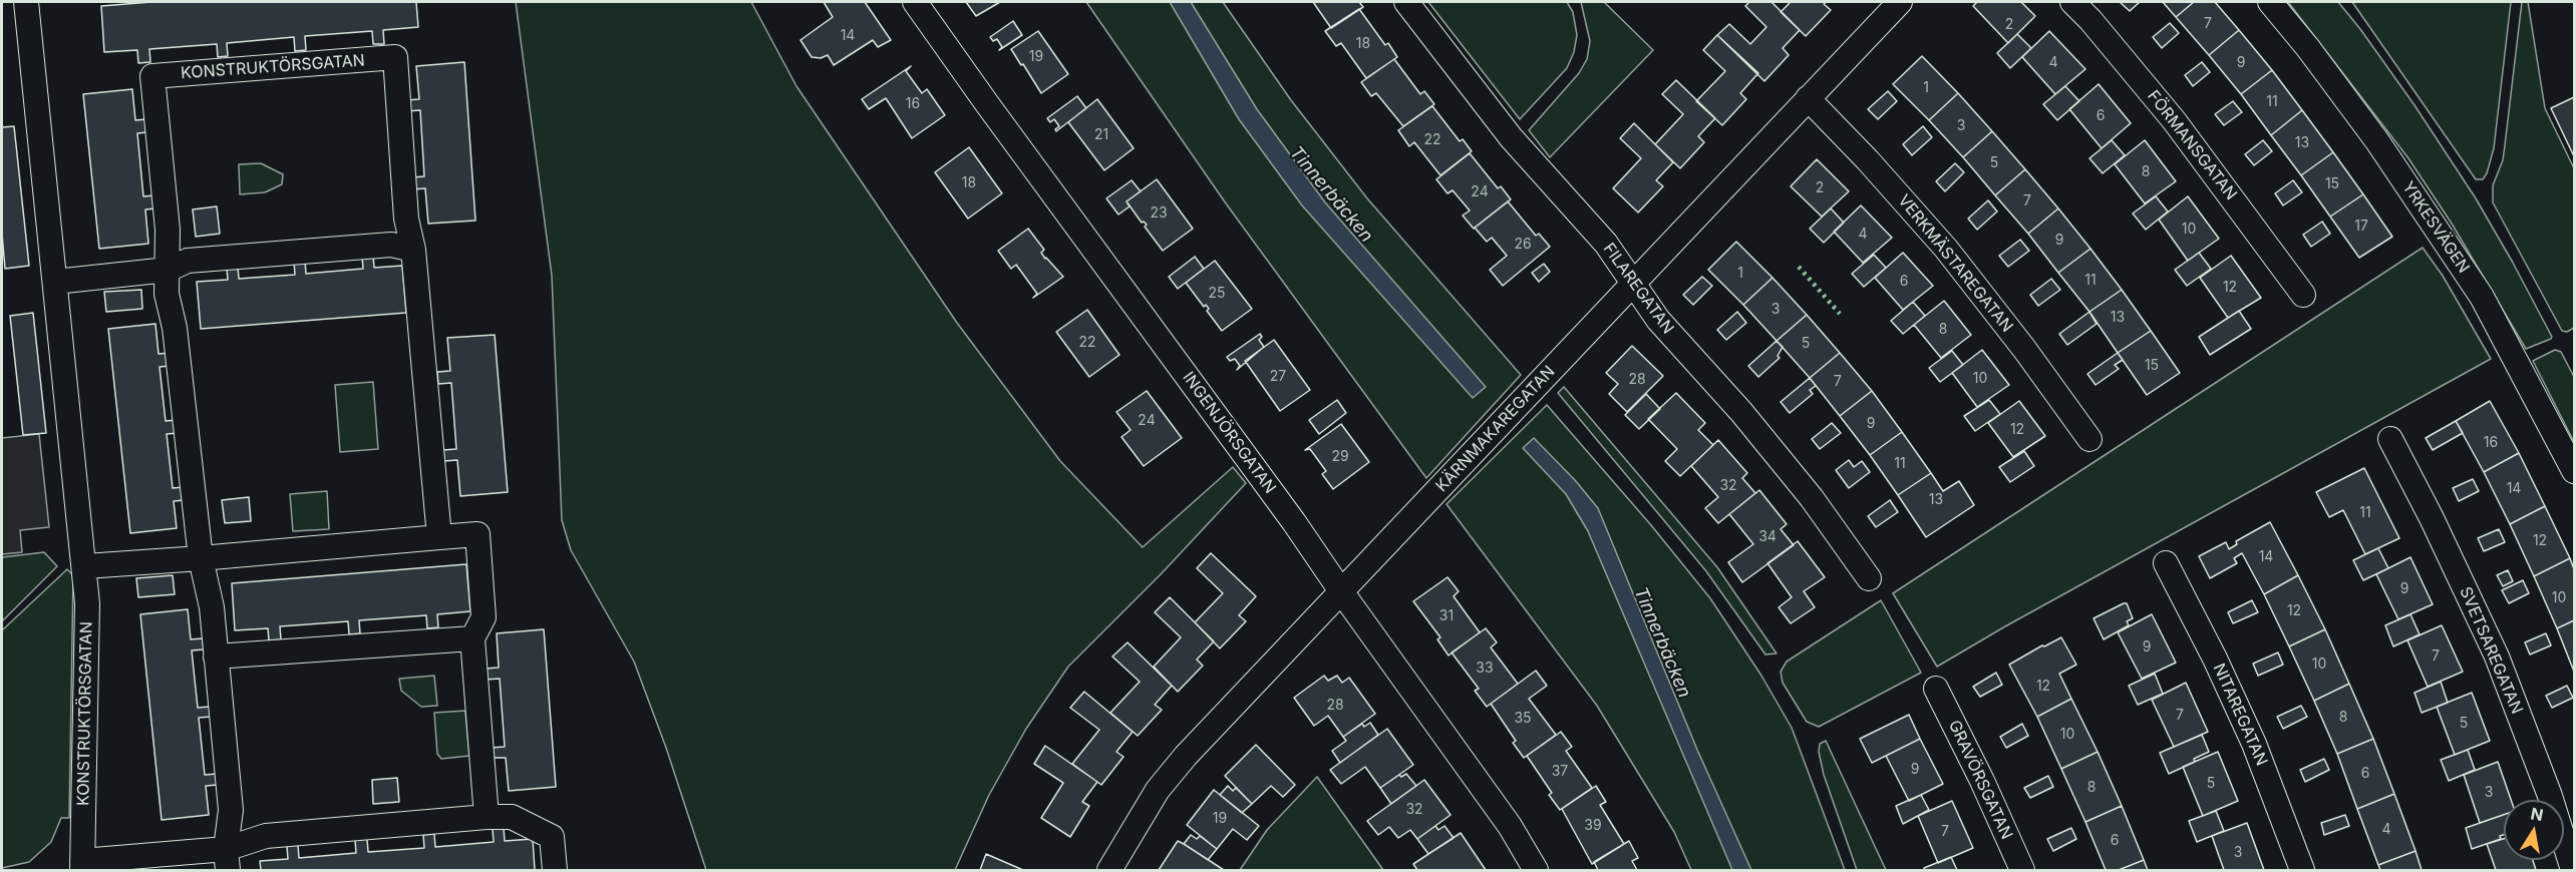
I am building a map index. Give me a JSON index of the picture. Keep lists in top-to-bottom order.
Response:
{
  "streets": {
    "street": [
      "KONSTRUKTÖRSGATAN",
      "FÖRMANSGATAN",
      "YRKESVÄGEN",
      "VERKMÄSTAREGATAN",
      "FILAREGATAN",
      "KÄRNMAKAREGATAN",
      "INGENJÖRSGATAN",
      "SVETSAREGATAN",
      "NITAREGATAN",
      "GRAVÖRSGATAN"
    ]
  },
  "crossings": [
    ["VERKMÄSTAREGATAN", "KÄRNMAKAREGATAN"],
    ["FILAREGATAN", "KÄRNMAKAREGATAN"],
    ["KÄRNMAKAREGATAN", "INGENJÖRSGATAN"]
  ],
  "water": ["Tinnerbäcken"],
  "house_numbers": [
    "7",
    "2",
    "14",
    "18",
    "19",
    "4",
    "9",
    "1",
    "11",
    "16",
    "6",
    "3",
    "21",
    "22",
    "13",
    "5",
    "8",
    "18",
    "15",
    "2",
    "24",
    "7",
    "23",
    "17",
    "10",
    "4",
    "9",
    "26",
    "1",
    "11",
    "6",
    "12",
    "25",
    "3",
    "13",
    "8",
    "22",
    "5",
    "15",
    "27",
    "10",
    "28",
    "7",
    "24",
    "9",
    "12",
    "16",
    "29",
    "11",
    "32",
    "14",
    "13",
    "11",
    "34",
    "12",
    "14",
    "9",
    "10",
    "12",
    "31",
    "9",
    "7",
    "10",
    "33",
    "12",
    "28",
    "7",
    "8",
    "35",
    "5",
    "10",
    "9",
    "37",
    "6",
    "5",
    "8",
    "3",
    "32",
    "19",
    "39",
    "4",
    "7",
    "6",
    "3"
  ],
  "north": "top"
}
